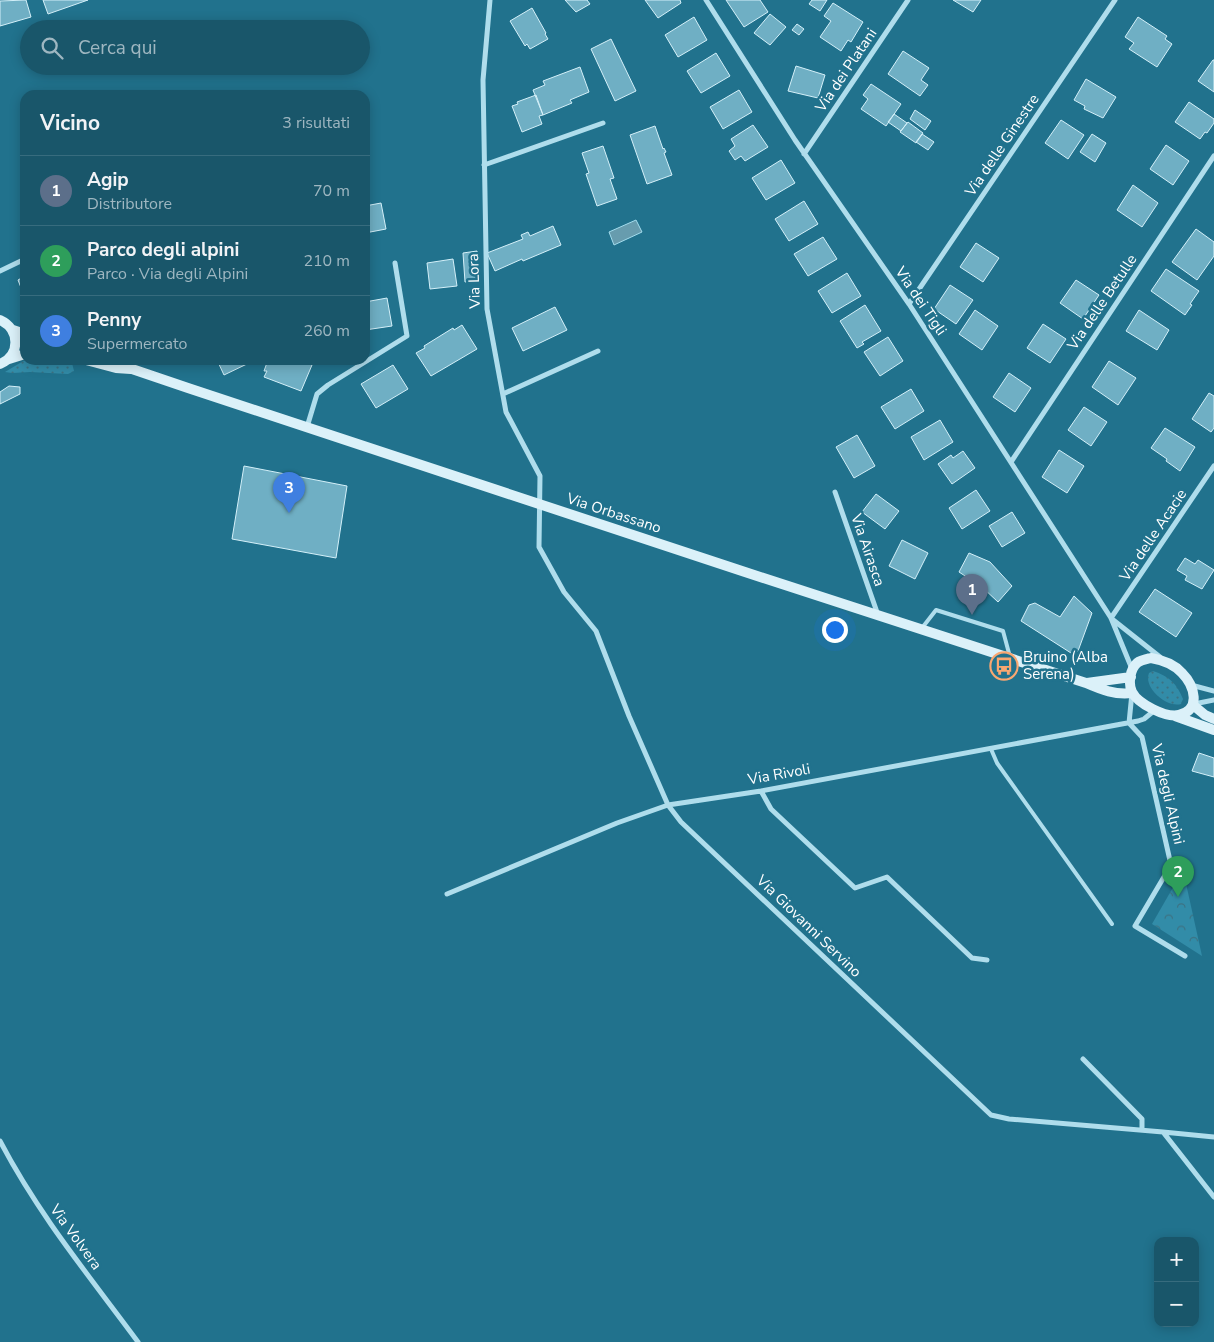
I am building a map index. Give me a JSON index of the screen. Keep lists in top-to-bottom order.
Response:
{
  "streets": {
    "main road": ["Via Orbassano"],
    "street": [
      "Via dei Platani",
      "Via delle Ginestre",
      "Via Lora",
      "Via dei Tigli",
      "Via delle Betulle",
      "Via delle Acacie",
      "Via Airasca",
      "Via Rivoli",
      "Via degli Alpini",
      "Via Giovanni Servino",
      "Via Volvera"
    ]
  },
  "crossings": [
    ["Via dei Platani", "Via dei Tigli"],
    ["Via delle Ginestre", "Via dei Tigli"],
    ["Via Lora", "Via Orbassano"],
    ["Via Lora", "Via Giovanni Servino"],
    ["Via dei Tigli", "Via delle Betulle"],
    ["Via dei Tigli", "Via Orbassano"],
    ["Via dei Tigli", "Via delle Acacie"],
    ["Via dei Tigli", "Via Rivoli"],
    ["Via Orbassano", "Via Airasca"],
    ["Via Orbassano", "Via Rivoli"],
    ["Via Orbassano", "Via Giovanni Servino"],
    ["Via Rivoli", "Via degli Alpini"],
    ["Via Rivoli", "Via Giovanni Servino"]
  ],
  "places": {
    "bus stop": ["Bruino (Alba Serena)"]
  },
  "page": {
    "search": "Cerca qui",
    "heading": ["Vicino", "3 risultati"],
    "list": [
      {
        "mark": "1",
        "name": "Agip",
        "note": "Distributore",
        "value": "70 m"
      },
      {
        "mark": "2",
        "name": "Parco degli alpini",
        "note": "Parco · Via degli Alpini",
        "value": "210 m"
      },
      {
        "mark": "3",
        "name": "Penny",
        "note": "Supermercato",
        "value": "260 m"
      }
    ],
    "pins": ["3", "1", "2"],
    "map_buttons": ["+", "−"]
  }
}
